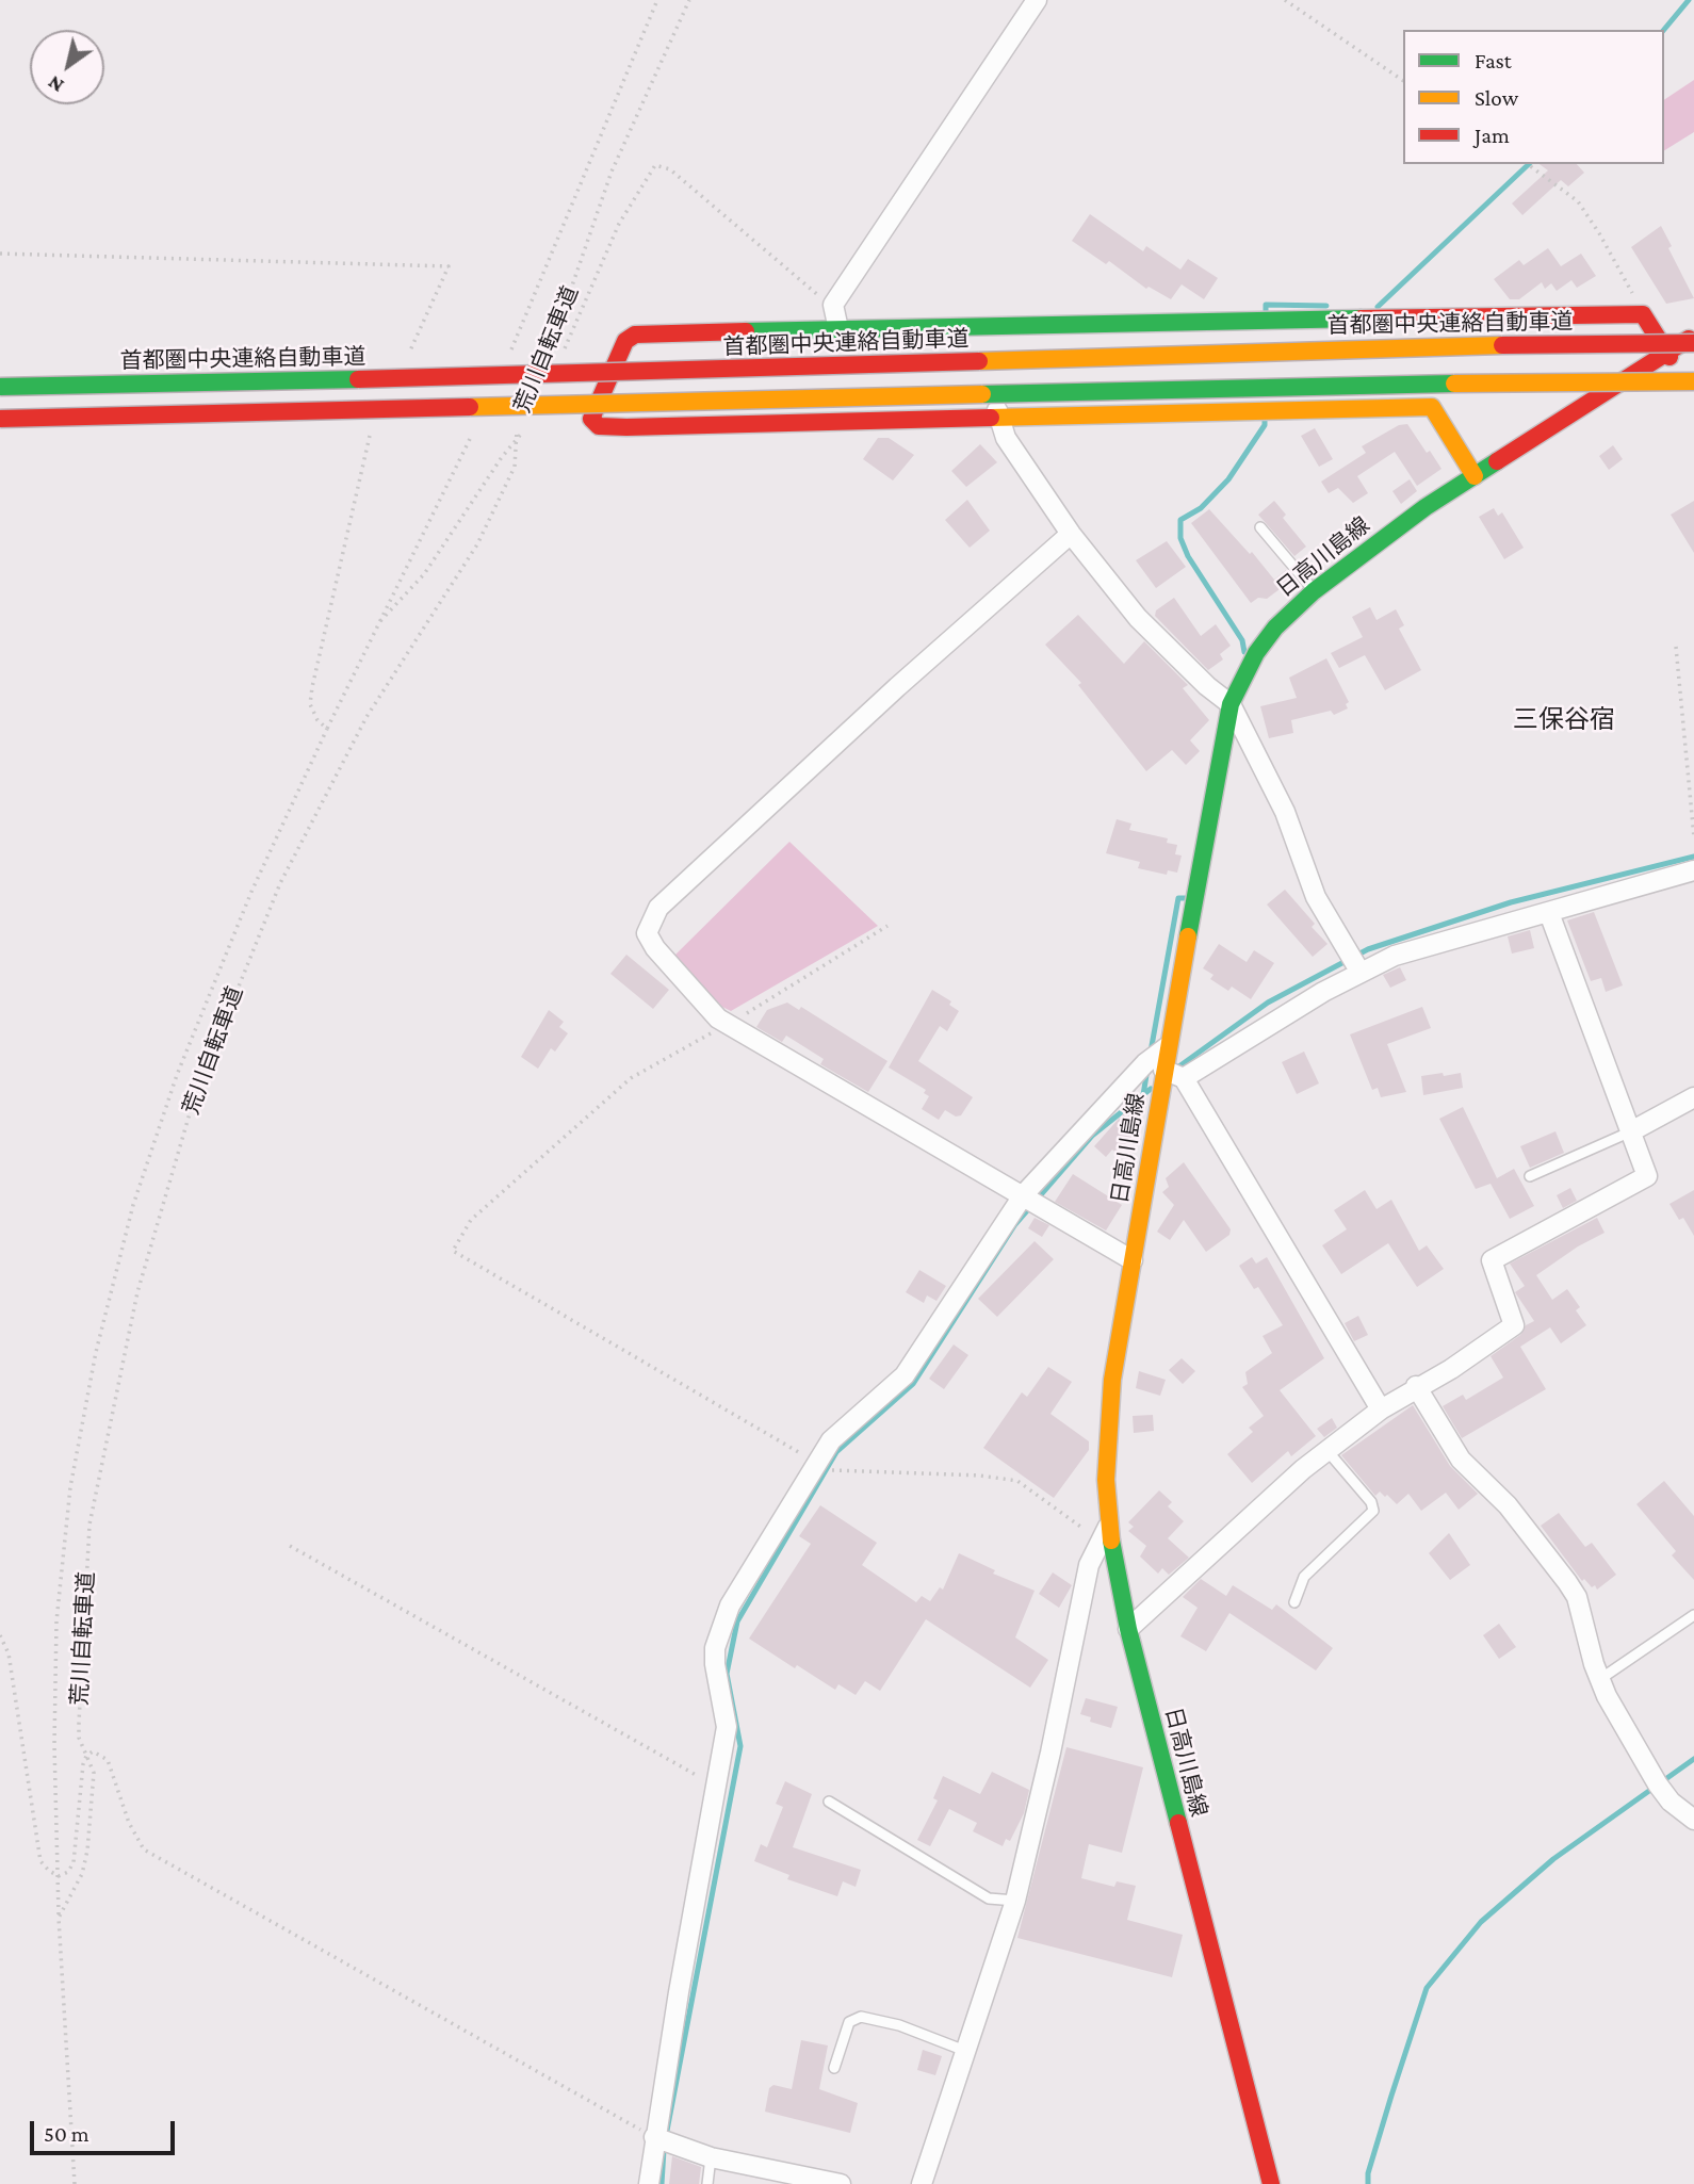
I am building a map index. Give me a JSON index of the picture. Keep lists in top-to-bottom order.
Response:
{
  "streets": {
    "main road": ["首都圏中央連絡自動車道", "日高川島線"],
    "path": ["荒川自転車道"]
  },
  "districts": ["三保谷宿"],
  "legend": ["Fast", "Slow", "Jam"],
  "scale_bar": "50 m",
  "north": "bottom left"
}
